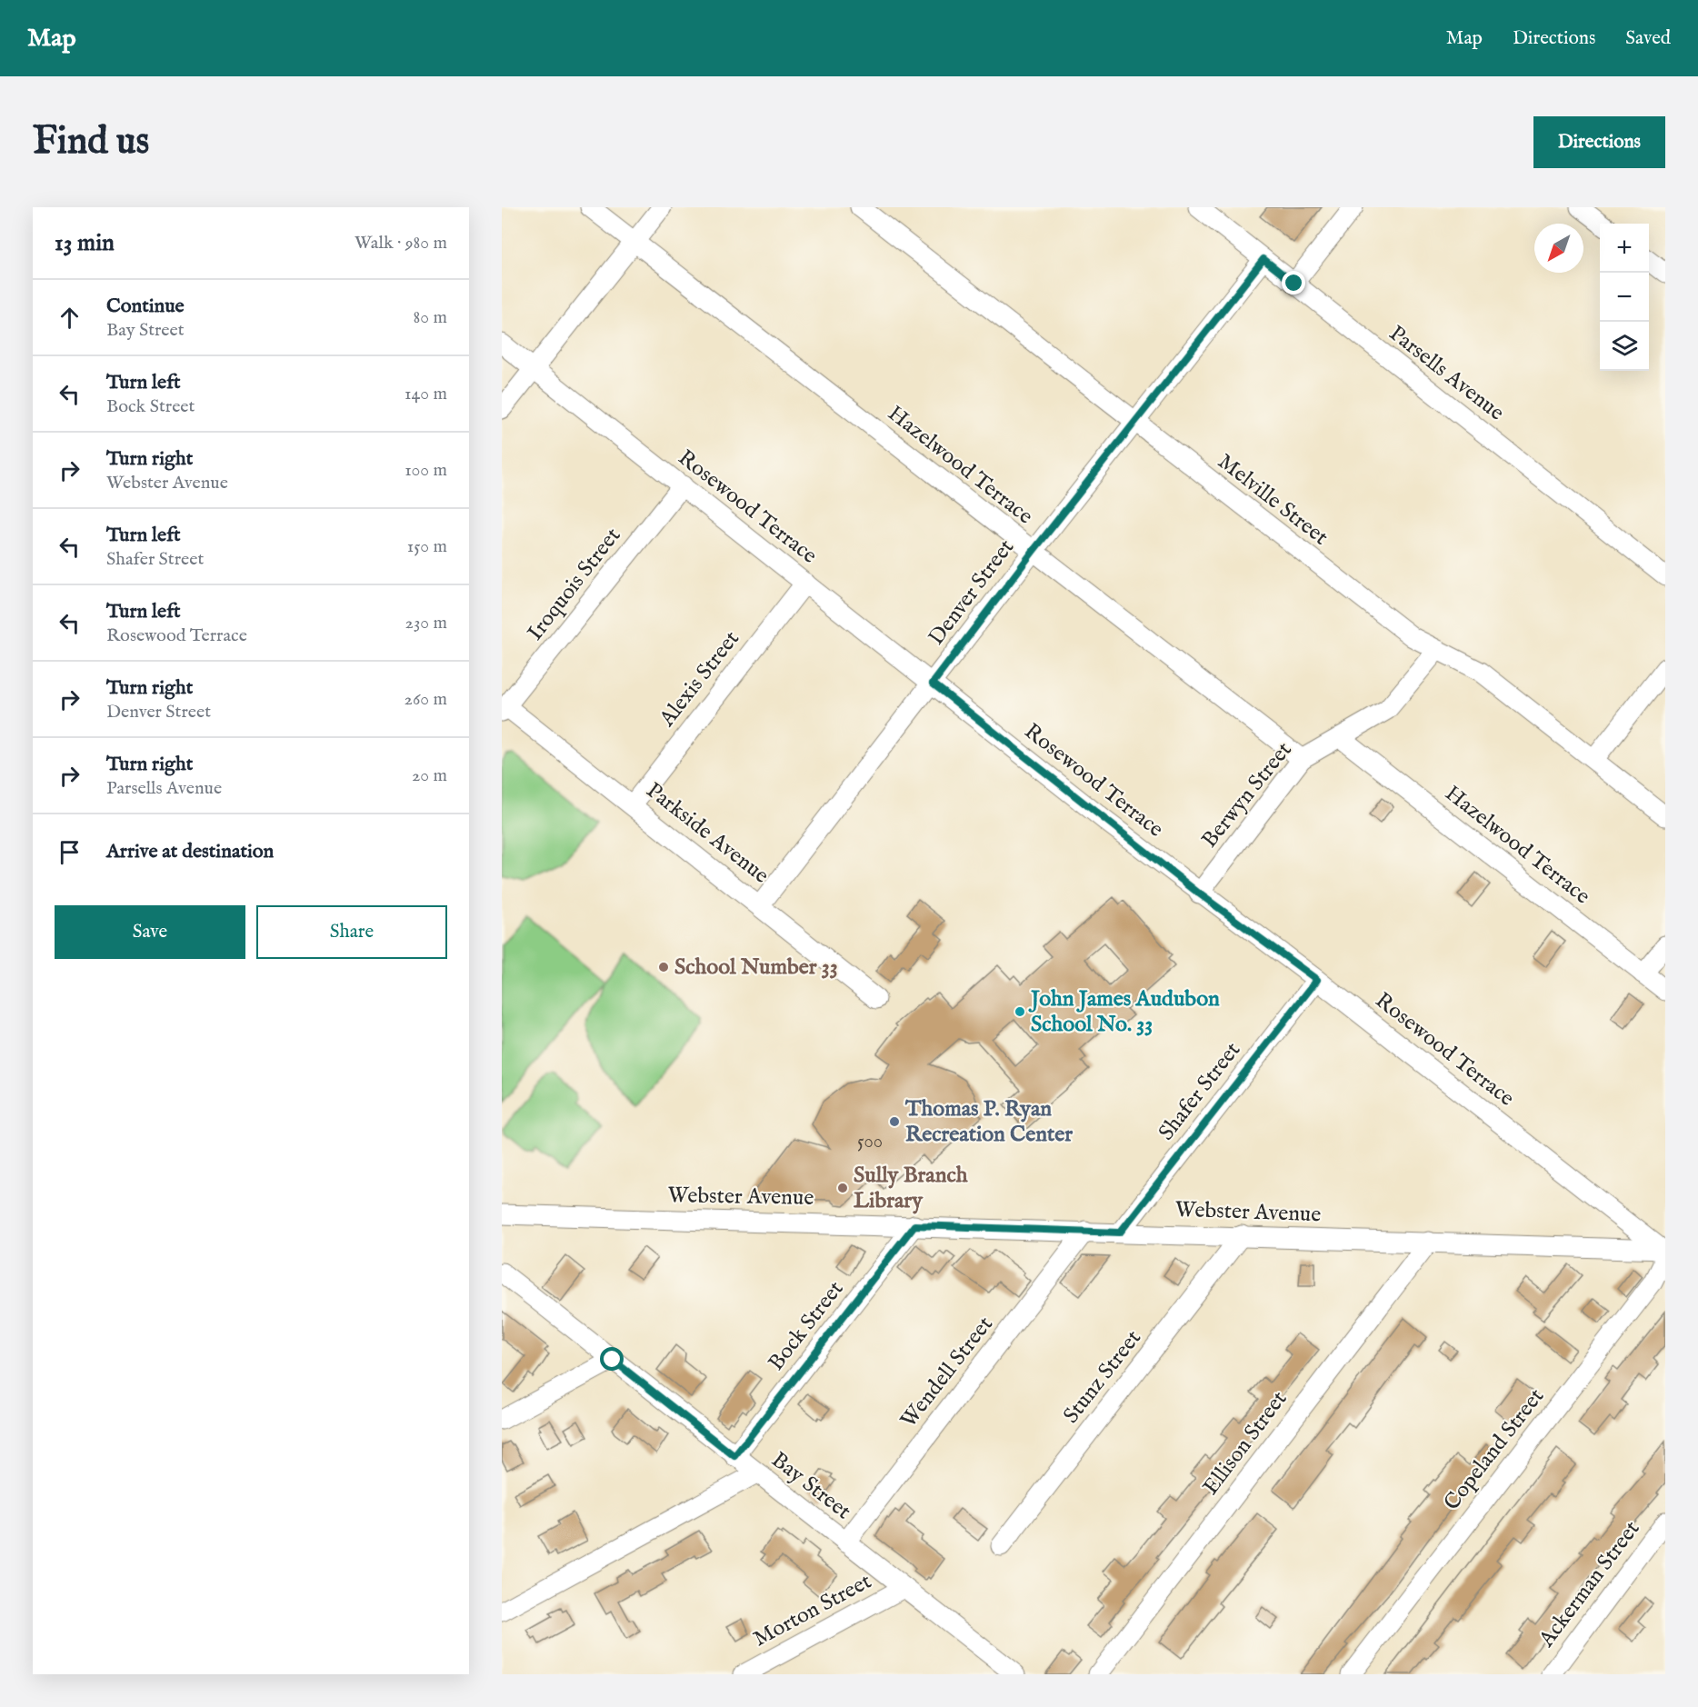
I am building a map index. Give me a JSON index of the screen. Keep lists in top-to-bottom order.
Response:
{
  "streets": {
    "street": [
      "Parsells Avenue",
      "Hazelwood Terrace",
      "Melville Street",
      "Rosewood Terrace",
      "Iroquois Street",
      "Denver Street",
      "Alexis Street",
      "Berwyn Street",
      "Parkside Avenue",
      "Shafer Street",
      "Webster Avenue",
      "Bock Street",
      "Wendell Street",
      "Stunz Street",
      "Ellison Street",
      "Copeland Street",
      "Bay Street",
      "Ackerman Street",
      "Morton Street"
    ]
  },
  "crossings": [
    ["Parsells Avenue", "Denver Street"],
    ["Hazelwood Terrace", "Denver Street"],
    ["Hazelwood Terrace", "Berwyn Street"],
    ["Melville Street", "Denver Street"],
    ["Melville Street", "Berwyn Street"],
    ["Rosewood Terrace", "Iroquois Street"],
    ["Rosewood Terrace", "Denver Street"],
    ["Rosewood Terrace", "Alexis Street"],
    ["Rosewood Terrace", "Berwyn Street"],
    ["Rosewood Terrace", "Shafer Street"],
    ["Rosewood Terrace", "Webster Avenue"],
    ["Rosewood Terrace", "Copeland Street"],
    ["Iroquois Street", "Parkside Avenue"],
    ["Denver Street", "Parkside Avenue"],
    ["Alexis Street", "Parkside Avenue"],
    ["Shafer Street", "Webster Avenue"],
    ["Webster Avenue", "Bock Street"],
    ["Webster Avenue", "Wendell Street"],
    ["Webster Avenue", "Stunz Street"],
    ["Webster Avenue", "Ellison Street"],
    ["Webster Avenue", "Copeland Street"],
    ["Bock Street", "Bay Street"],
    ["Wendell Street", "Bay Street"],
    ["Bay Street", "Morton Street"]
  ],
  "places": [
    "School Number 33",
    "John James Audubon School No. 33",
    "Thomas P. Ryan Recreation Center",
    "Sully Branch Library"
  ],
  "house_numbers": ["500"],
  "north": "bottom left",
  "page": {
    "header": "Map",
    "nav": ["Map", "Directions", "Saved"],
    "buttons": [
      "Directions",
      ["Save", "Share"]
    ],
    "title": "Find us",
    "heading": ["13 min", "Walk · 980 m"],
    "map_buttons": ["+", "−"],
    "list": [
      ["Continue", "Bay Street", "80 m"],
      ["Turn left", "Bock Street", "140 m"],
      ["Turn right", "Webster Avenue", "100 m"],
      ["Turn left", "Shafer Street", "150 m"],
      ["Turn left", "Rosewood Terrace", "230 m"],
      ["Turn right", "Denver Street", "260 m"],
      ["Turn right", "Parsells Avenue", "20 m"],
      "Arrive at destination"
    ]
  }
}
